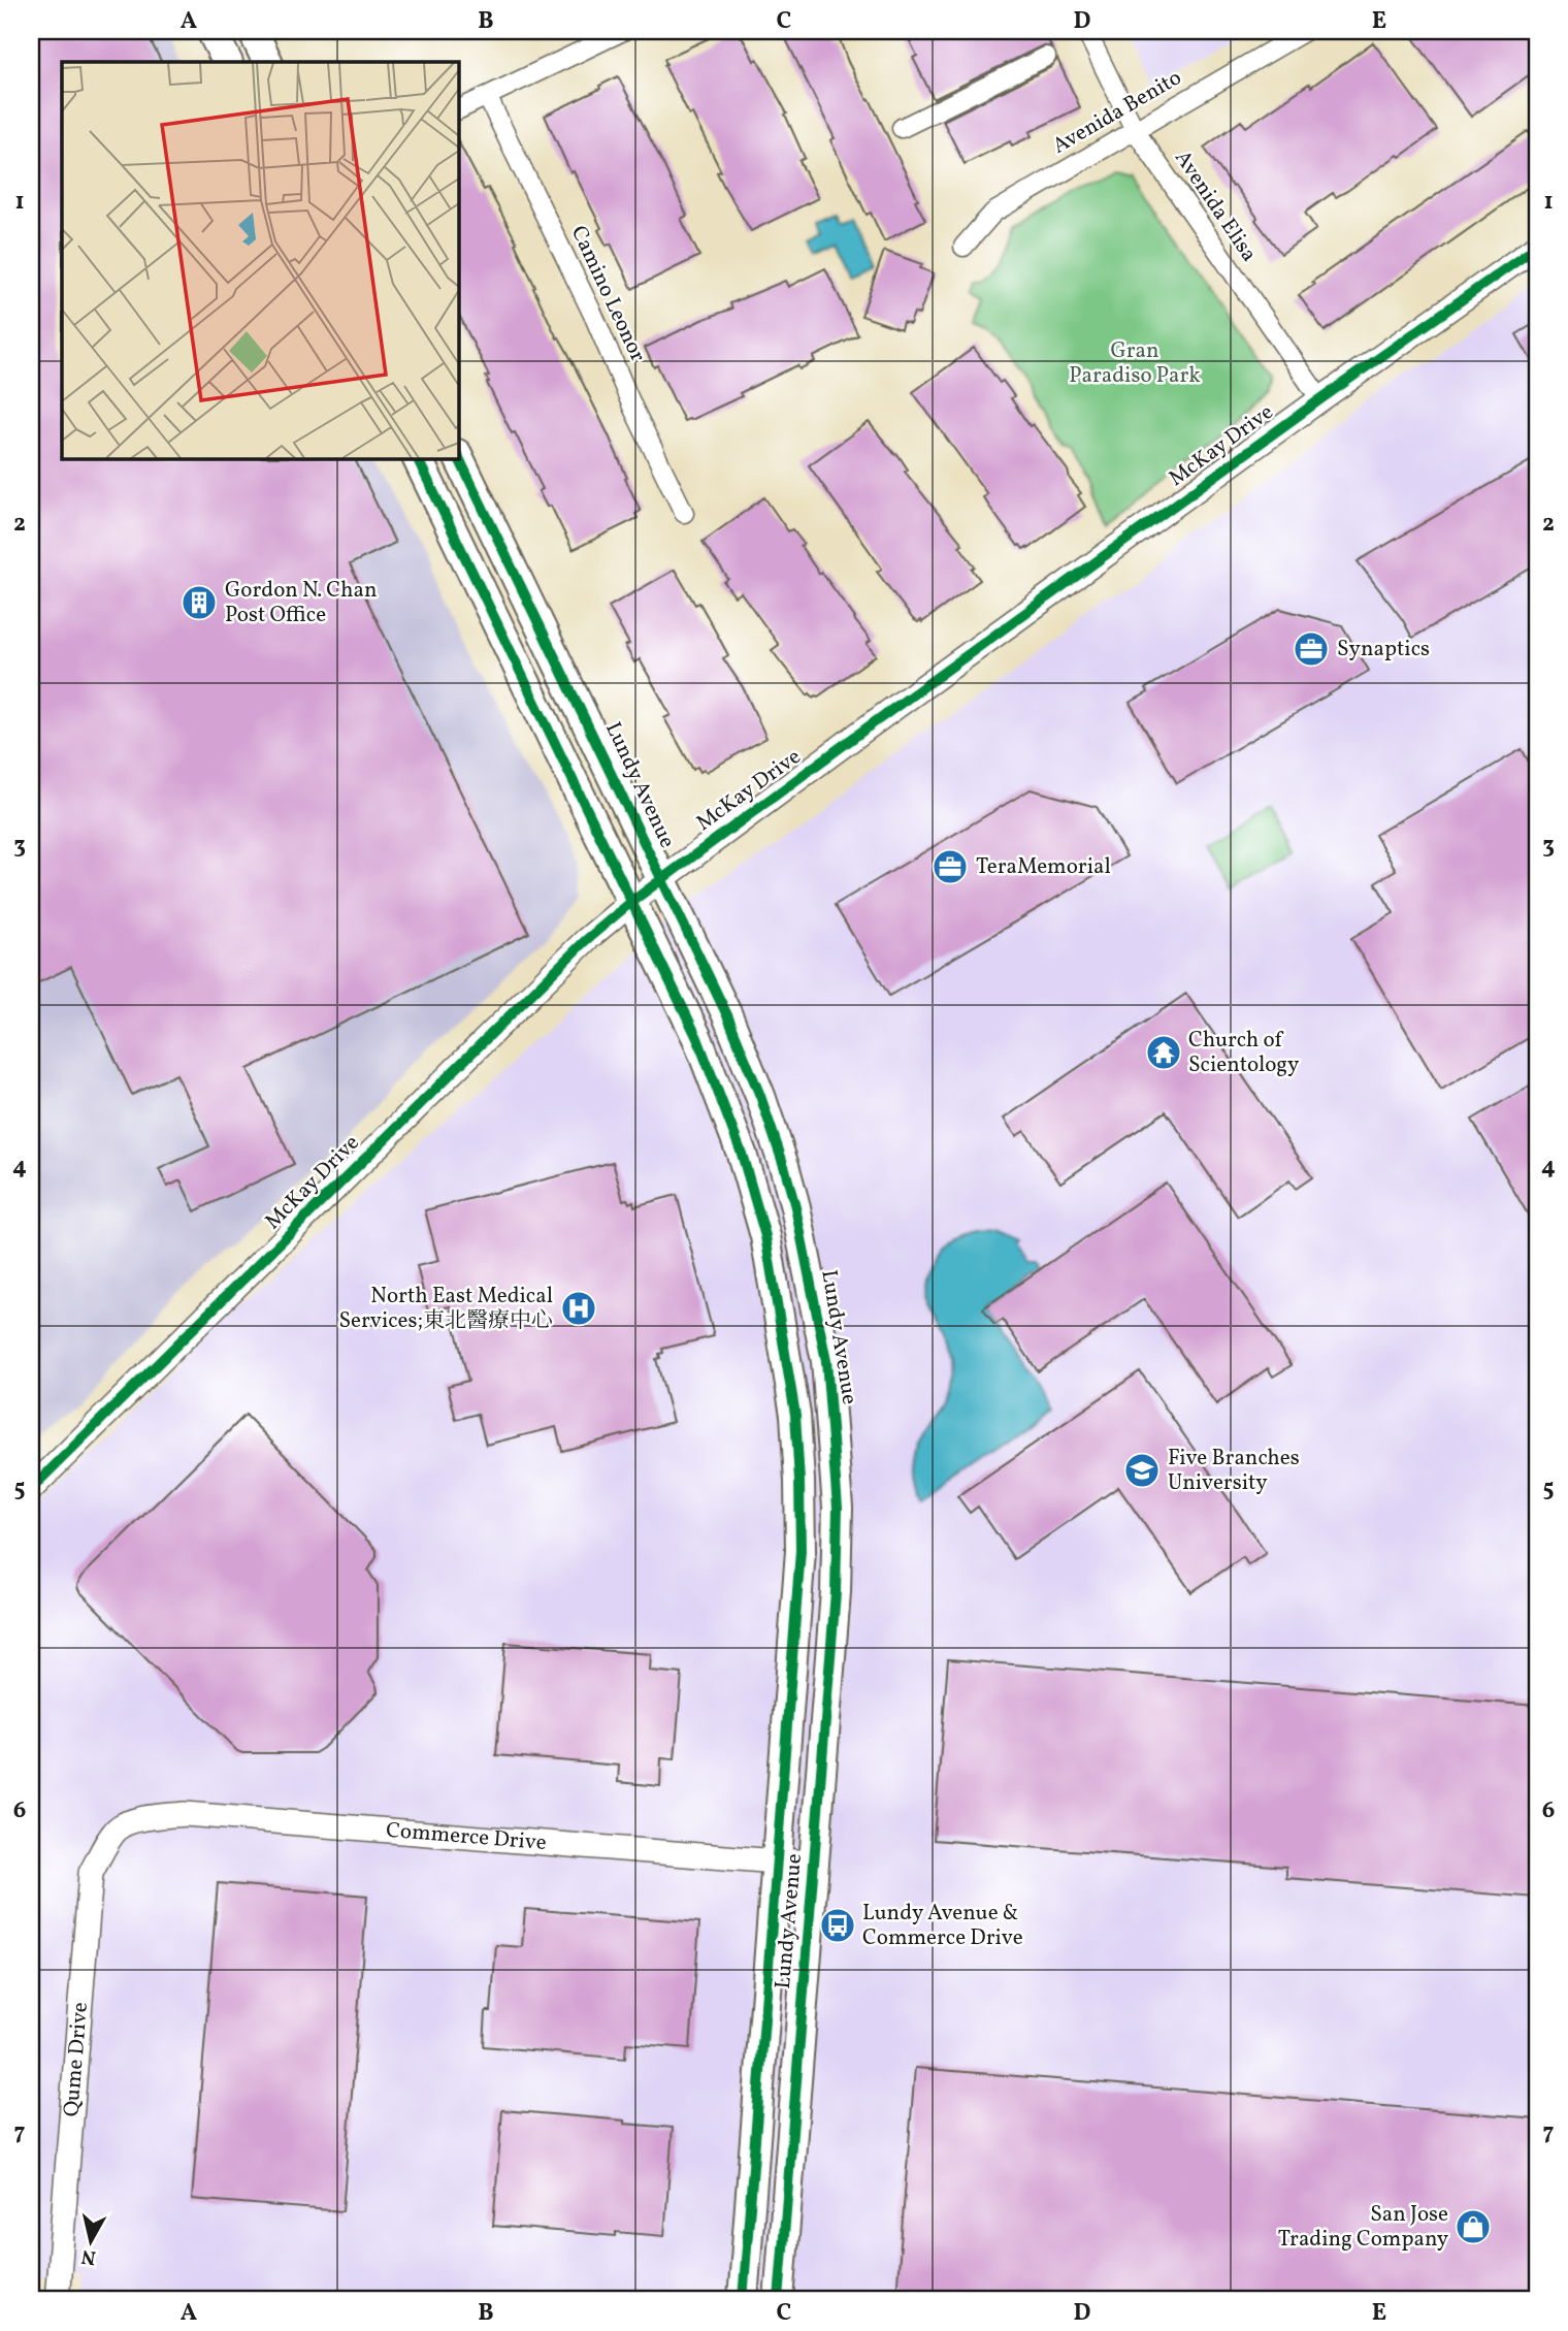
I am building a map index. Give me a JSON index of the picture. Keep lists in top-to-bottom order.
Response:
{
  "streets": {
    "main road": ["Lundy Avenue"],
    "street": [
      "Avenida Benito",
      "Avenida Elisa",
      "Camino Leonor",
      "McKay Drive",
      "Commerce Drive",
      "Qume Drive"
    ]
  },
  "crossings": [
    ["Avenida Benito", "Avenida Elisa"],
    ["Avenida Elisa", "McKay Drive"],
    ["McKay Drive", "Lundy Avenue"],
    ["Lundy Avenue", "Commerce Drive"],
    ["Commerce Drive", "Qume Drive"]
  ],
  "parks": ["Gran Paradiso Park"],
  "places": {
    "building": ["Gordon N. Chan Post Office"],
    "office": ["Synaptics", "TeraMemorial"],
    "temple": ["Church of Scientology"],
    "hospital": ["North East Medical Services;東北醫療中心"],
    "school or university": ["Five Branches University"],
    "bus stop": ["Lundy Avenue & Commerce Drive"],
    "shop": ["San Jose Trading Company"]
  },
  "north": "bottom",
  "grid": {
    "columns": [
      "A",
      "B",
      "C",
      "D",
      "E"
    ],
    "rows": [
      "1",
      "2",
      "3",
      "4",
      "5",
      "6",
      "7"
    ]
  }
}
